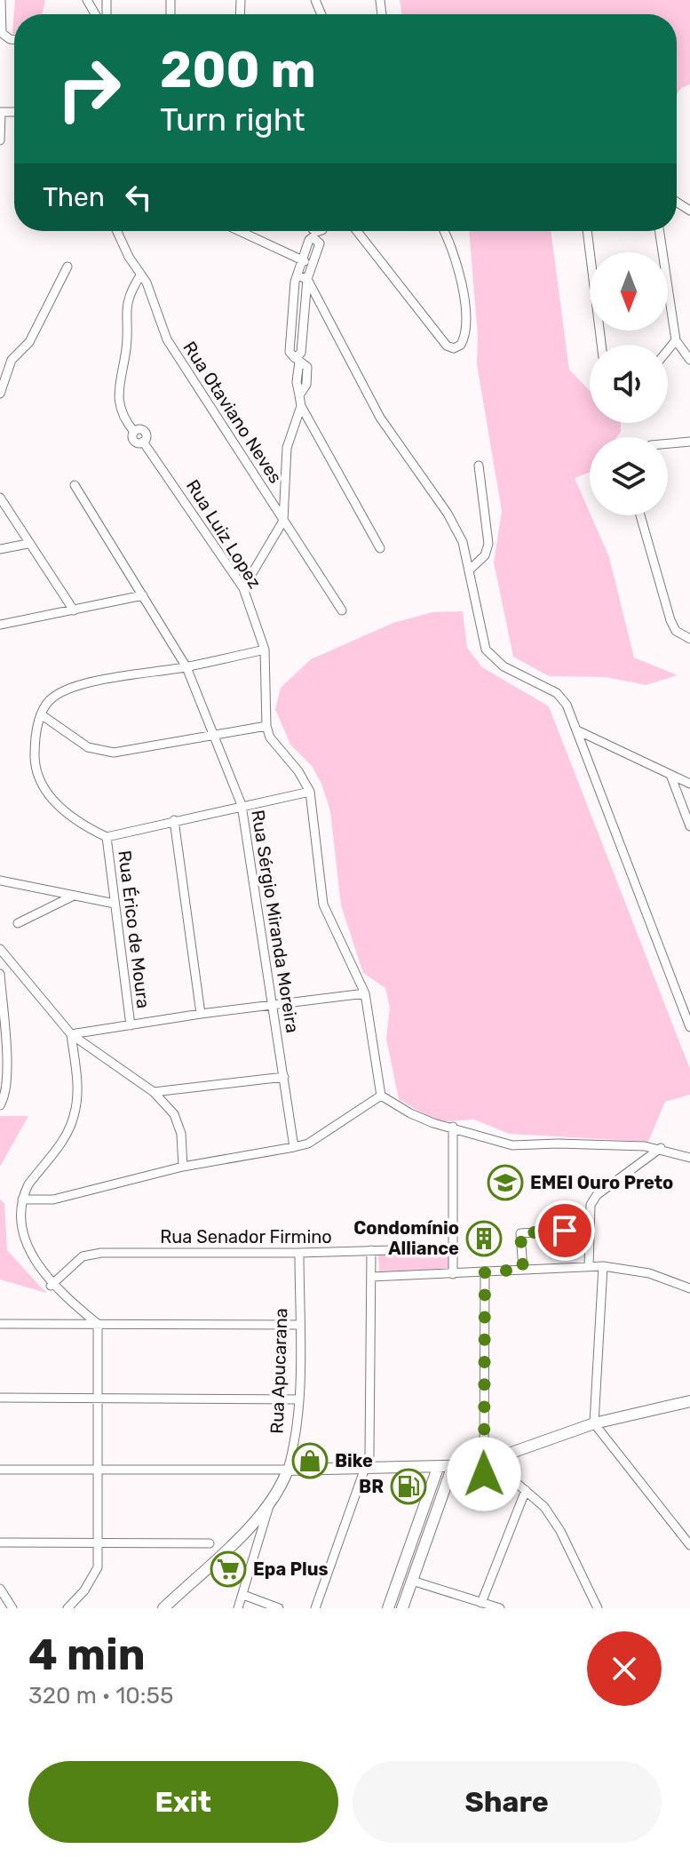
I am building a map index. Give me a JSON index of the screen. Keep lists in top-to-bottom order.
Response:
{
  "streets": {
    "main road": ["Rua Apucarana"],
    "street": [
      "Rua Otaviano Neves",
      "Rua Luiz Lopez",
      "Rua Sérgio Miranda Moreira",
      "Rua Érico de Moura",
      "Rua Senador Firmino"
    ]
  },
  "crossings": [
    ["Rua Senador Firmino", "Rua Apucarana"]
  ],
  "places": {
    "school or university": ["EMEI Ouro Preto"],
    "building": ["Condomínio Alliance"],
    "shop": ["Bike"],
    "fuel station": ["BR"],
    "supermarket": ["Epa Plus"]
  },
  "north": "bottom",
  "page": {
    "turn": ["200 m", "Turn right"],
    "then": "Then",
    "heading": ["4 min", "320 m · 10:55"],
    "buttons": ["Exit", "Share"]
  }
}
